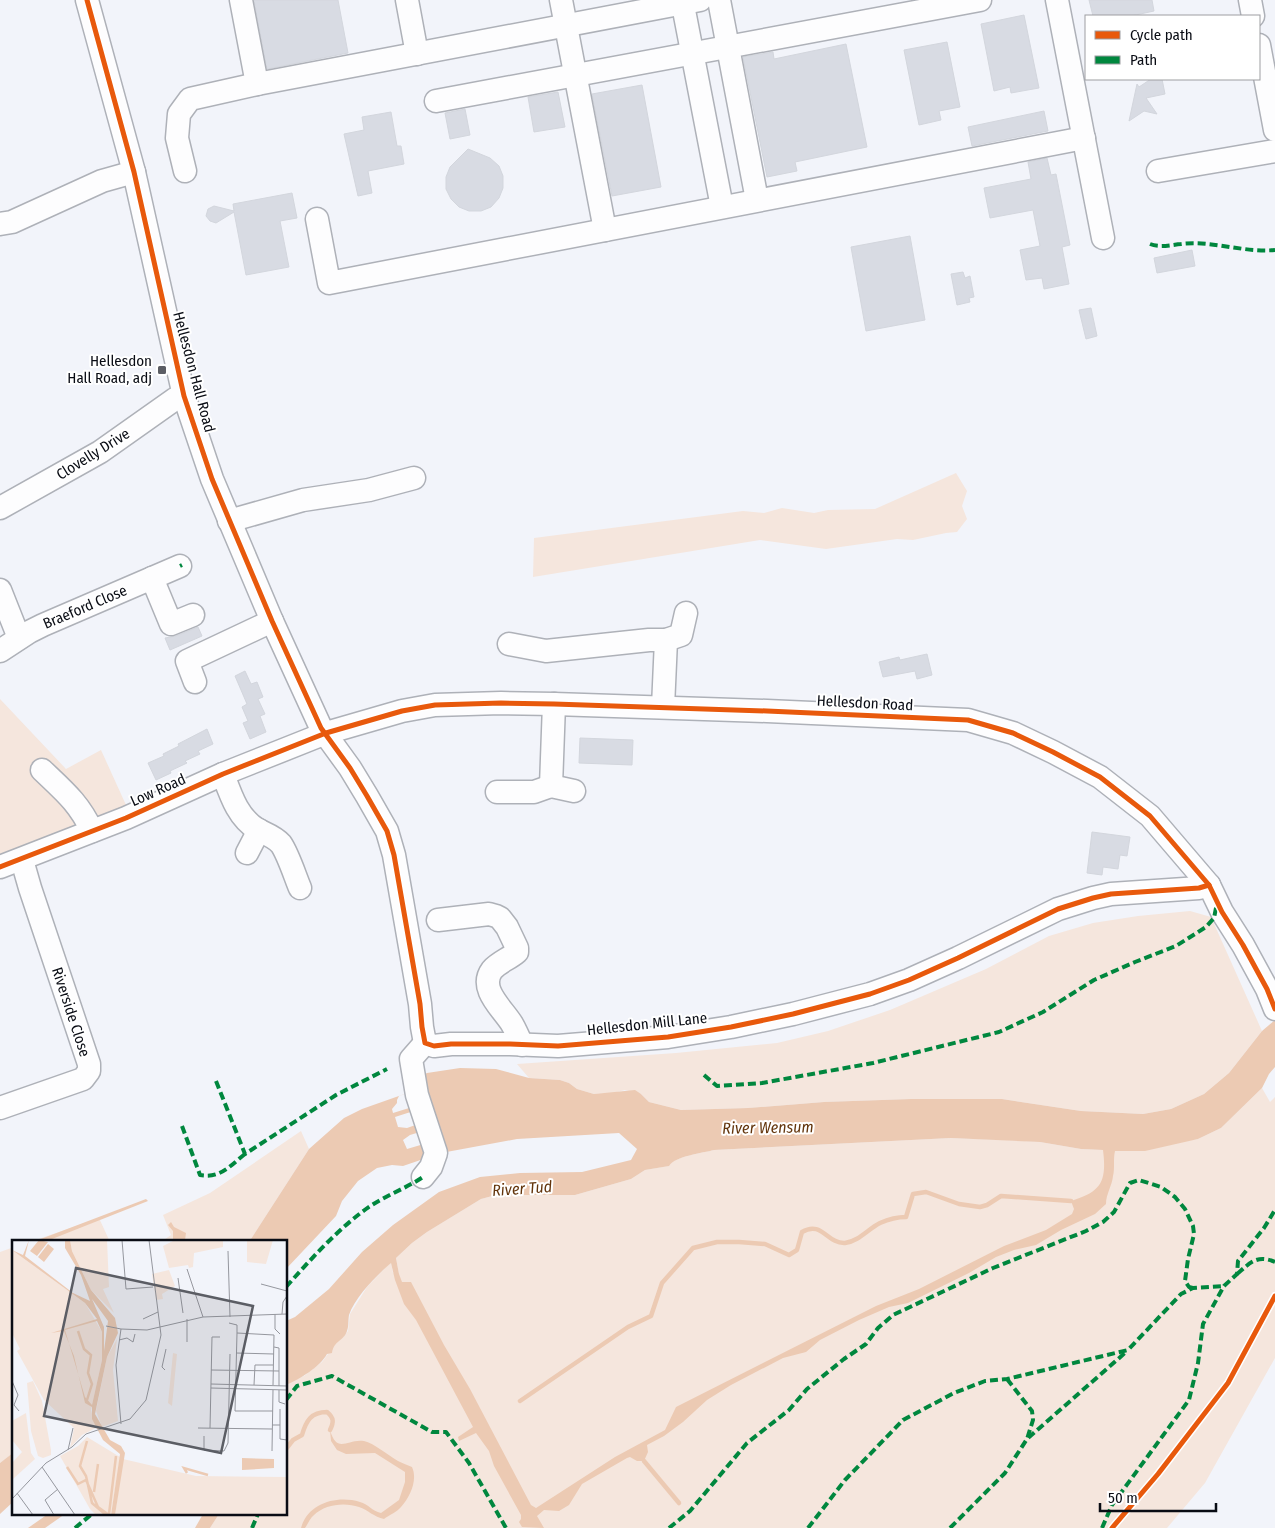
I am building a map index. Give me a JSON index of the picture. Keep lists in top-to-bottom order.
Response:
{
  "streets": {
    "street": [
      "Hellesdon Hall Road",
      "Clovelly Drive",
      "Braeford Close",
      "Hellesdon Road",
      "Low Road",
      "Riverside Close",
      "Hellesdon Mill Lane"
    ]
  },
  "crossings": [
    ["Hellesdon Hall Road", "Clovelly Drive"],
    ["Hellesdon Hall Road", "Hellesdon Road"],
    ["Hellesdon Hall Road", "Low Road"],
    ["Hellesdon Road", "Low Road"],
    ["Hellesdon Road", "Hellesdon Mill Lane"],
    ["Low Road", "Riverside Close"]
  ],
  "water": ["River Wensum", "River Tud"],
  "places": {
    "transit": ["Hellesdon Hall Road, adj"]
  },
  "legend": ["Cycle path", "Path"],
  "scale_bar": "50 m"
}
